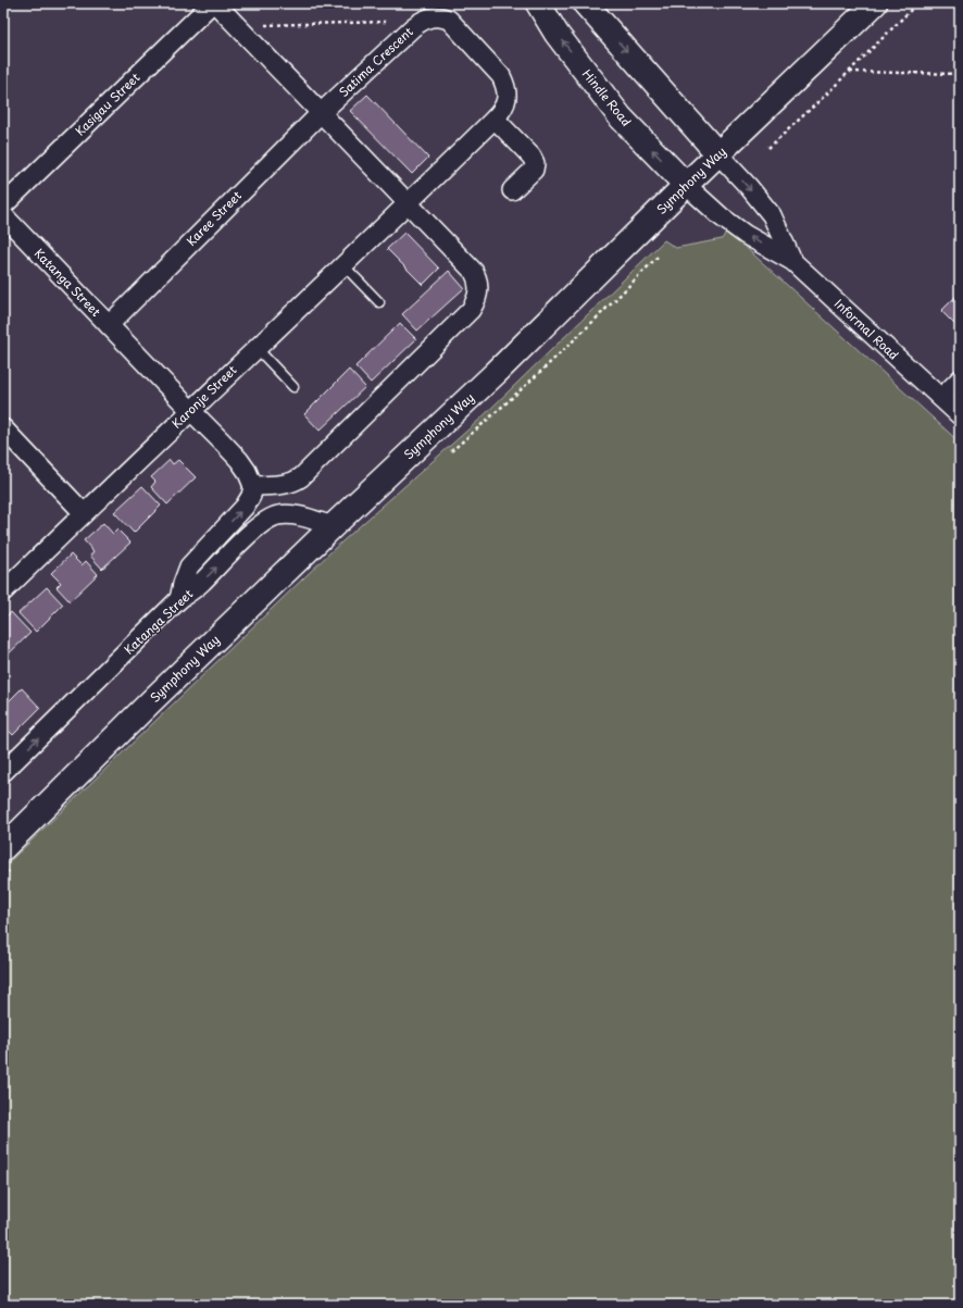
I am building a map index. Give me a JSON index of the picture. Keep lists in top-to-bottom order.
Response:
{
  "streets": {
    "main road": ["Hindle Road", "Symphony Way"],
    "street": [
      "Satima Crescent",
      "Kasigau Street",
      "Karee Street",
      "Katanga Street",
      "Informal Road",
      "Karonje Street"
    ]
  },
  "crossings": [
    ["Satima Crescent", "Karee Street"],
    ["Satima Crescent", "Karonje Street"],
    ["Hindle Road", "Symphony Way"],
    ["Hindle Road", "Informal Road"],
    ["Symphony Way", "Katanga Street"],
    ["Symphony Way", "Informal Road"],
    ["Karee Street", "Katanga Street"],
    ["Katanga Street", "Karonje Street"]
  ]
}
